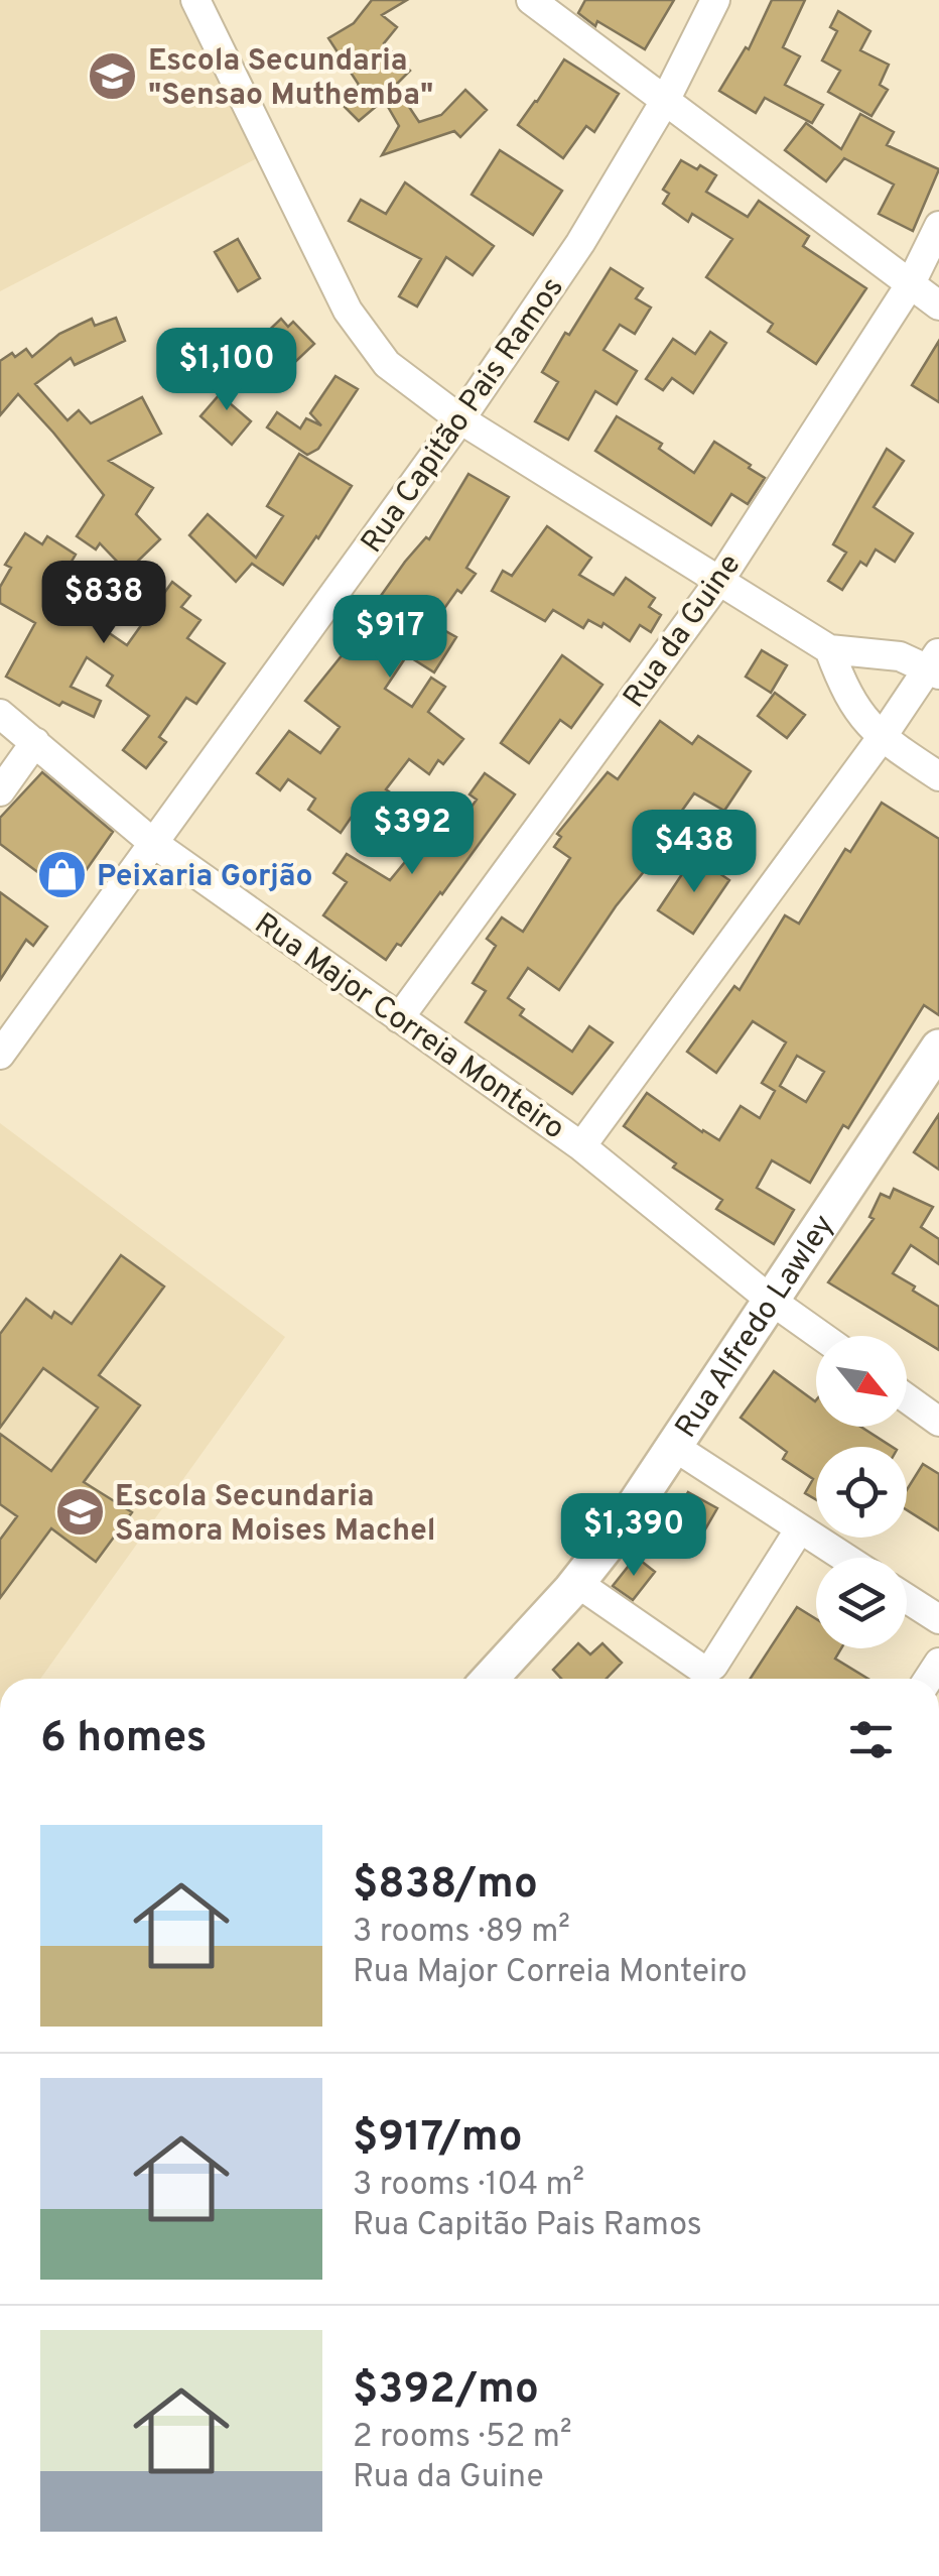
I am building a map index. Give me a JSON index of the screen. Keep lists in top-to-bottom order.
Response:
{
  "streets": {
    "main road": ["Rua Alfredo Lawley"],
    "street": ["Rua Capitão Pais Ramos", "Rua da Guine", "Rua Major Correia Monteiro"]
  },
  "crossings": [
    ["Rua Capitão Pais Ramos", "Rua Major Correia Monteiro"],
    ["Rua da Guine", "Rua Major Correia Monteiro"],
    ["Rua Major Correia Monteiro", "Rua Alfredo Lawley"]
  ],
  "places": {
    "school or university": ["Escola Secundaria \"Sensao Muthemba\"", "Escola Secundaria Samora Moises Machel"],
    "shop": ["Peixaria Gorjão"]
  },
  "north": "bottom right",
  "page": {
    "price": [
      "$1,100",
      "$838",
      "$917",
      "$392",
      "$438",
      "$1,390"
    ],
    "heading": "6 homes",
    "list": [
      {
        "name": "$838/mo",
        "note": "3 rooms · 89 m² · Rua Major Correia Monteiro"
      },
      {
        "name": "$917/mo",
        "note": "3 rooms · 104 m² · Rua Capitão Pais Ramos"
      },
      {
        "name": "$392/mo",
        "note": "2 rooms · 52 m² · Rua da Guine"
      }
    ]
  }
}
